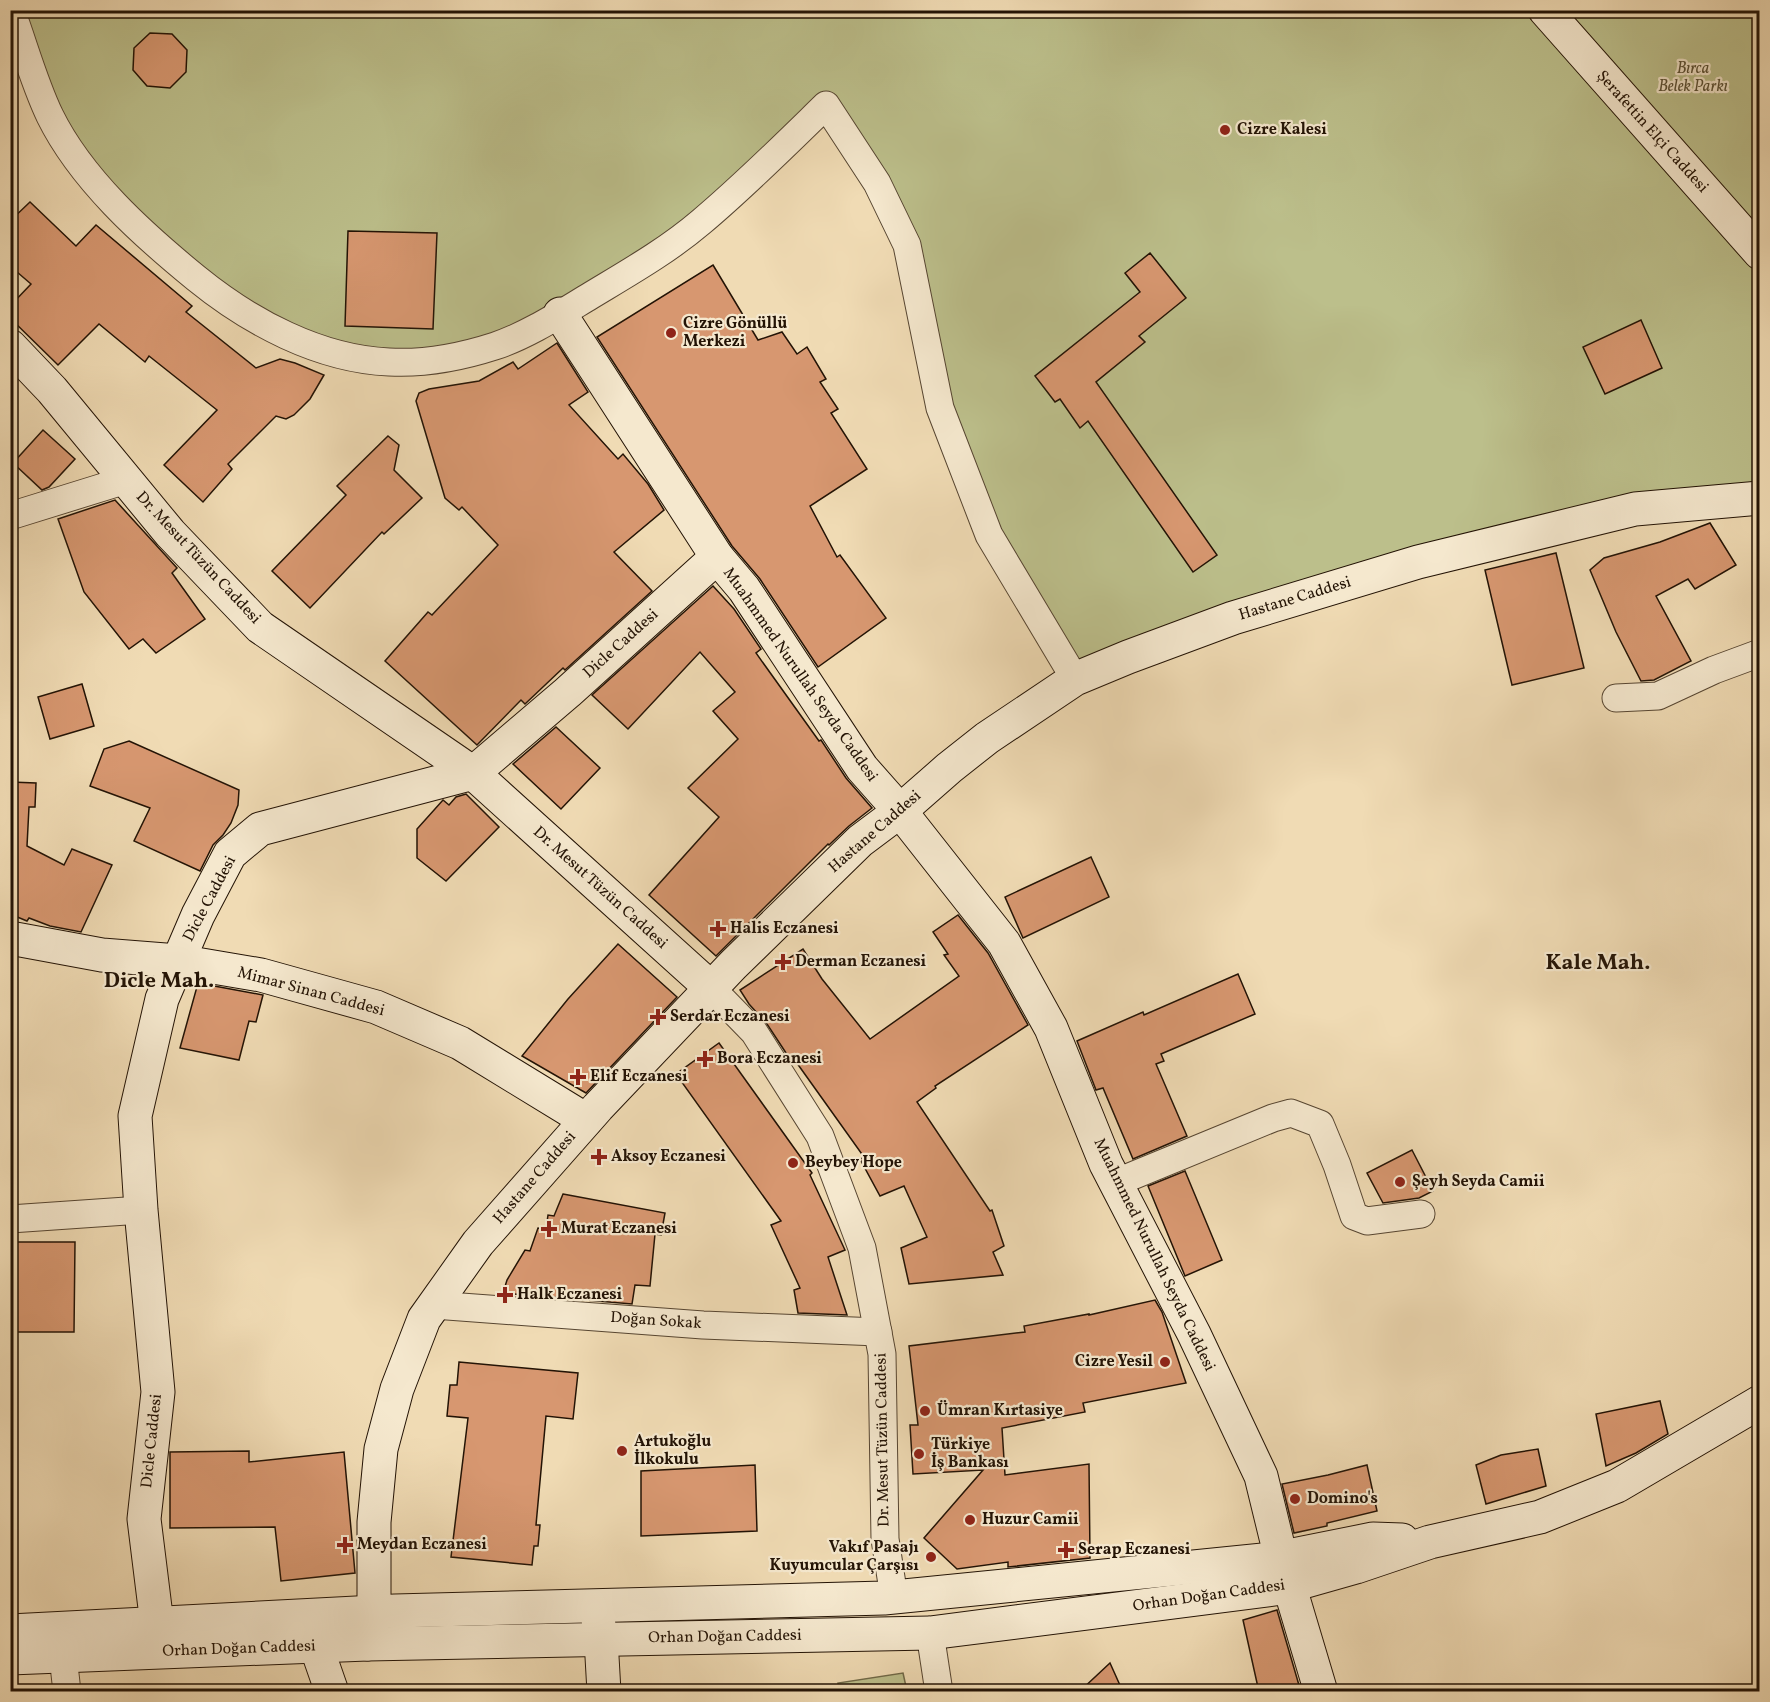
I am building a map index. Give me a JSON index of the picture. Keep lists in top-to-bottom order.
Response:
{
  "streets": {
    "street": [
      "Şerafettin Elçi Caddesi",
      "Dr. Mesut Tüzün Caddesi",
      "Hastane Caddesi",
      "Dicle Caddesi",
      "Muahmmed Nurullah Seyda Caddesi",
      "Mimar Sinan Caddesi",
      "Doğan Sokak",
      "Orhan Doğan Caddesi"
    ]
  },
  "crossings": [
    ["Dr. Mesut Tüzün Caddesi", "Hastane Caddesi"],
    ["Dr. Mesut Tüzün Caddesi", "Dicle Caddesi"],
    ["Dr. Mesut Tüzün Caddesi", "Doğan Sokak"],
    ["Dr. Mesut Tüzün Caddesi", "Orhan Doğan Caddesi"],
    ["Hastane Caddesi", "Muahmmed Nurullah Seyda Caddesi"],
    ["Hastane Caddesi", "Mimar Sinan Caddesi"],
    ["Hastane Caddesi", "Doğan Sokak"],
    ["Hastane Caddesi", "Orhan Doğan Caddesi"],
    ["Dicle Caddesi", "Muahmmed Nurullah Seyda Caddesi"],
    ["Dicle Caddesi", "Mimar Sinan Caddesi"],
    ["Dicle Caddesi", "Orhan Doğan Caddesi"],
    ["Muahmmed Nurullah Seyda Caddesi", "Orhan Doğan Caddesi"]
  ],
  "districts": ["Kale Mah.", "Dicle Mah."],
  "parks": ["Bırca Belek Parkı"],
  "places": {
    "other": [
      "Cizre Kalesi",
      "Cizre Gönüllü Merkezi",
      "Beybey Hope",
      "Şeyh Seyda Camii",
      "Cizre Yesil",
      "Ümran Kırtasiye",
      "Artukoğlu İlkokulu",
      "Türkiye İş Bankası",
      "Domino's",
      "Huzur Camii",
      "Vakıf Pasajı Kuyumcular Çarşısı"
    ],
    "health": [
      "Halis Eczanesi",
      "Derman Eczanesi",
      "Serdar Eczanesi",
      "Bora Eczanesi",
      "Elif Eczanesi",
      "Aksoy Eczanesi",
      "Murat Eczanesi",
      "Halk Eczanesi",
      "Meydan Eczanesi",
      "Serap Eczanesi"
    ]
  }
}
